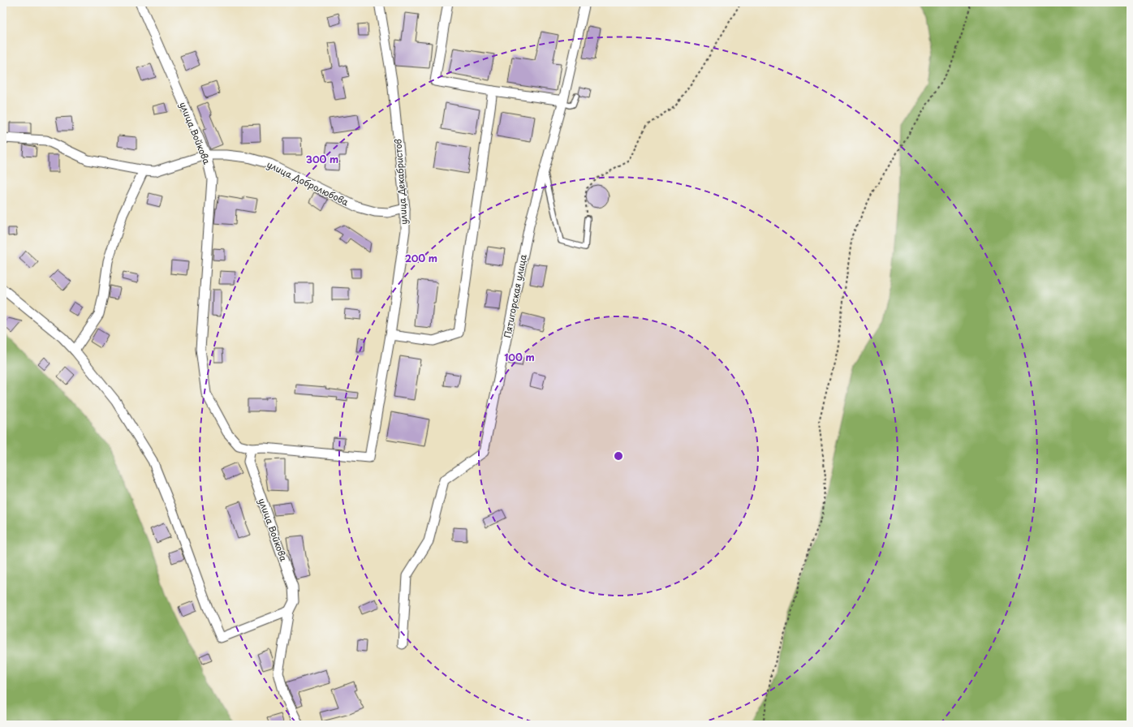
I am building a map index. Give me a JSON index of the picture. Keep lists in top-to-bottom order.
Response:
{
  "streets": {
    "street": [
      "улица Войкова",
      "улица Декабристов",
      "улица Добролюбова",
      "Пятигорская улица"
    ]
  },
  "crossings": [
    ["улица Войкова", "улица Декабристов"],
    ["улица Войкова", "улица Добролюбова"],
    ["улица Декабристов", "улица Добролюбова"]
  ],
  "rings": ["300 m", "200 m", "100 m"]
}
